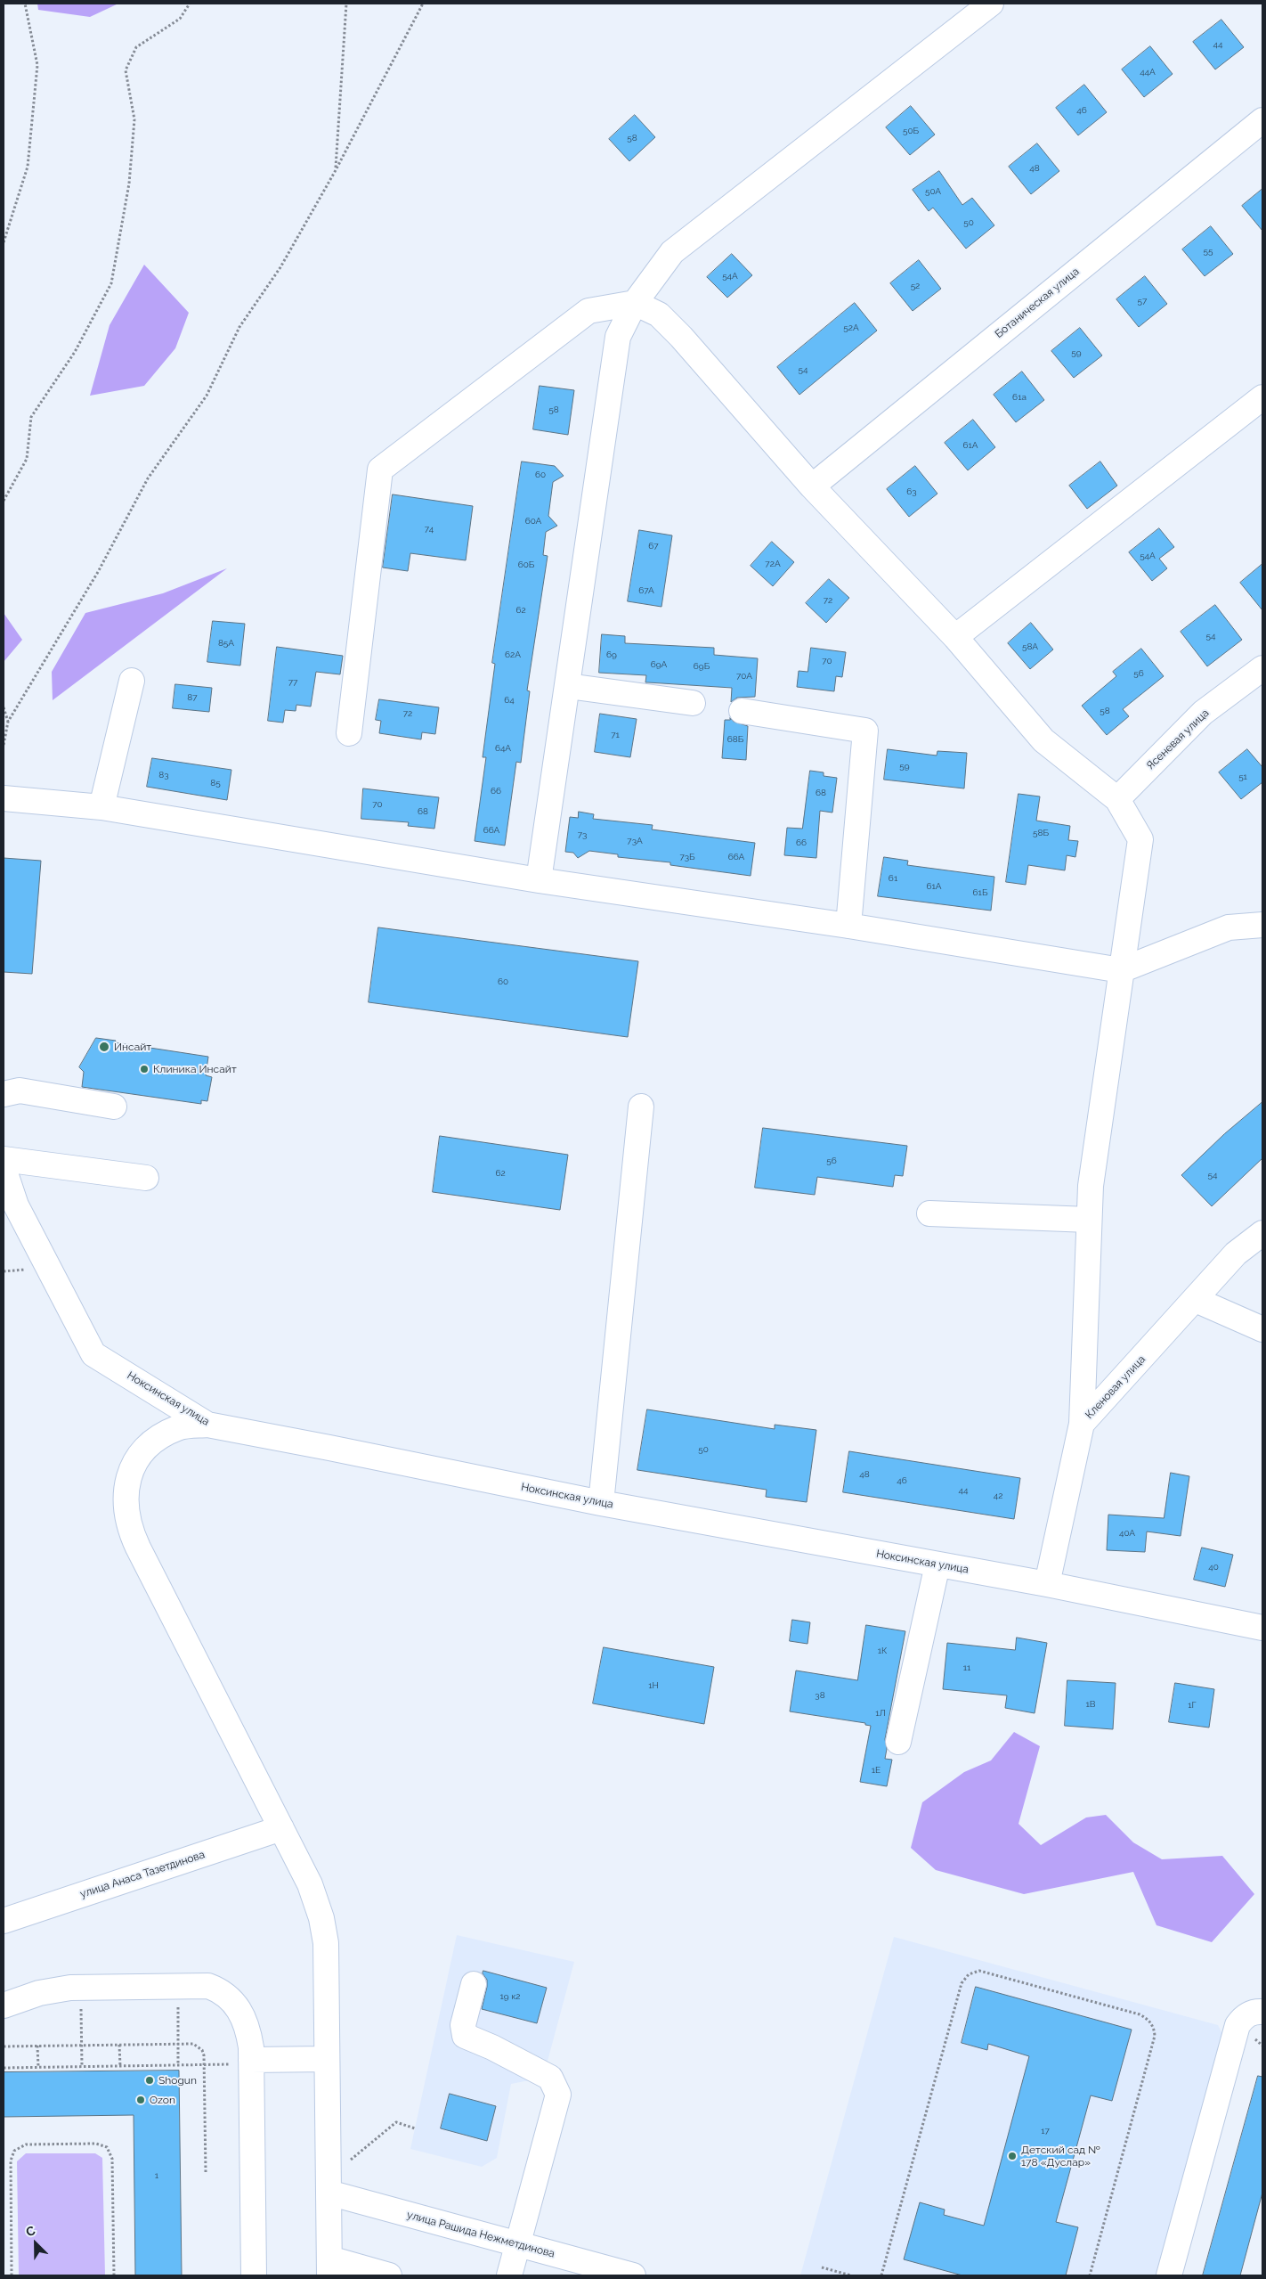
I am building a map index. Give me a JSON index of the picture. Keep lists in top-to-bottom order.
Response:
{
  "streets": {
    "street": [
      "Ботаническая улица",
      "Ясеневая улица",
      "Кленовая улица",
      "Ноксинская улица",
      "улица Анаса Тазетдинова",
      "улица Рашида Нежметдинова"
    ]
  },
  "crossings": [
    ["Кленовая улица", "Ноксинская улица"]
  ],
  "places": [
    "Инсайт",
    "Клиника Инсайт",
    "Shogun",
    "Ozon",
    "Детский сад № 178 «Дуслар»"
  ],
  "house_numbers": [
    "44",
    "44А",
    "46",
    "50Б",
    "58",
    "48",
    "50А",
    "50",
    "55",
    "54А",
    "52",
    "57",
    "52А",
    "59",
    "54",
    "61а",
    "58",
    "61А",
    "60",
    "63",
    "60А",
    "74",
    "67",
    "54А",
    "72А",
    "60Б",
    "67А",
    "72",
    "62",
    "54",
    "85А",
    "58А",
    "62А",
    "69",
    "70",
    "69А",
    "69Б",
    "56",
    "70А",
    "77",
    "87",
    "64",
    "58",
    "72",
    "71",
    "68Б",
    "64А",
    "59",
    "83",
    "51",
    "85",
    "66",
    "68",
    "70",
    "68",
    "66А",
    "58Б",
    "73",
    "73А",
    "66",
    "73Б",
    "66А",
    "61",
    "61А",
    "61Б",
    "60",
    "56",
    "62",
    "54",
    "50",
    "48",
    "46",
    "44",
    "42",
    "40А",
    "40",
    "1К",
    "11",
    "1Н",
    "38",
    "1В",
    "1Г",
    "1Л",
    "1Е",
    "19 к2",
    "17",
    "1"
  ],
  "north": "top left"
}
